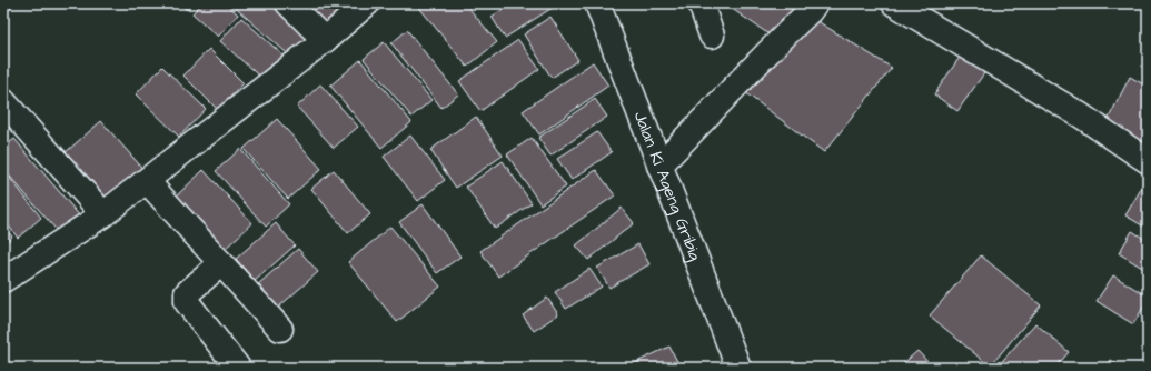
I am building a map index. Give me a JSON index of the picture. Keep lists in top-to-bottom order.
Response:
{
  "streets": {
    "street": ["Jalan Ki Ageng Gribig"]
  }
}
